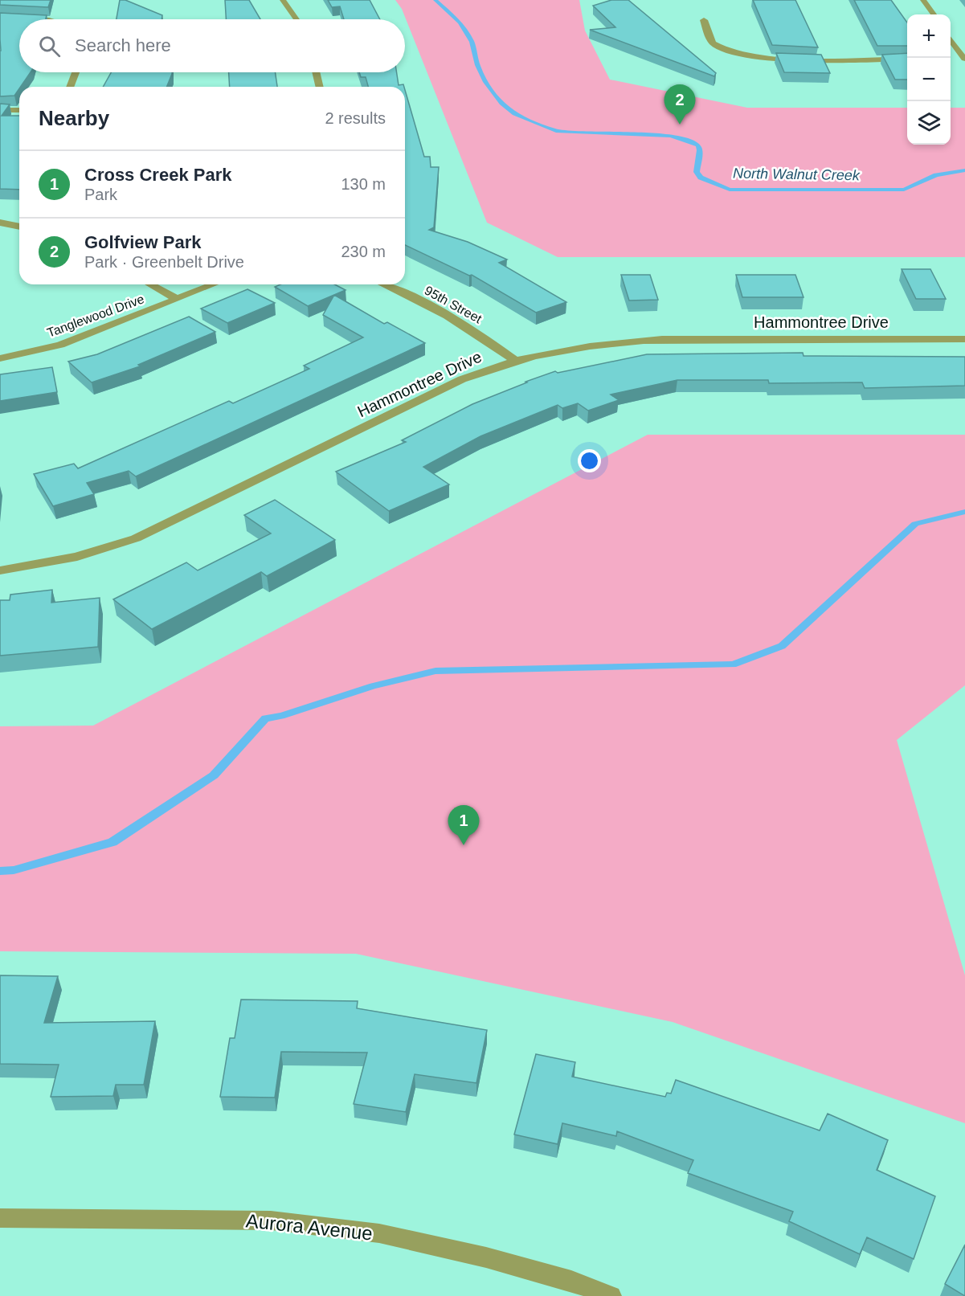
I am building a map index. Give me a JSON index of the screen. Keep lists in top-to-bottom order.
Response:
{
  "streets": {
    "street": [
      "95th Street",
      "Tanglewood Drive",
      "Hammontree Drive",
      "Aurora Avenue"
    ]
  },
  "crossings": [
    ["95th Street", "Hammontree Drive"]
  ],
  "water": ["North Walnut Creek"],
  "page": {
    "map_buttons": ["+", "−"],
    "search": "Search here",
    "pins": ["2", "1"],
    "heading": ["Nearby", "2 results"],
    "list": [
      {
        "mark": "1",
        "name": "Cross Creek Park",
        "note": "Park",
        "value": "130 m"
      },
      {
        "mark": "2",
        "name": "Golfview Park",
        "note": "Park · Greenbelt Drive",
        "value": "230 m"
      }
    ]
  }
}
